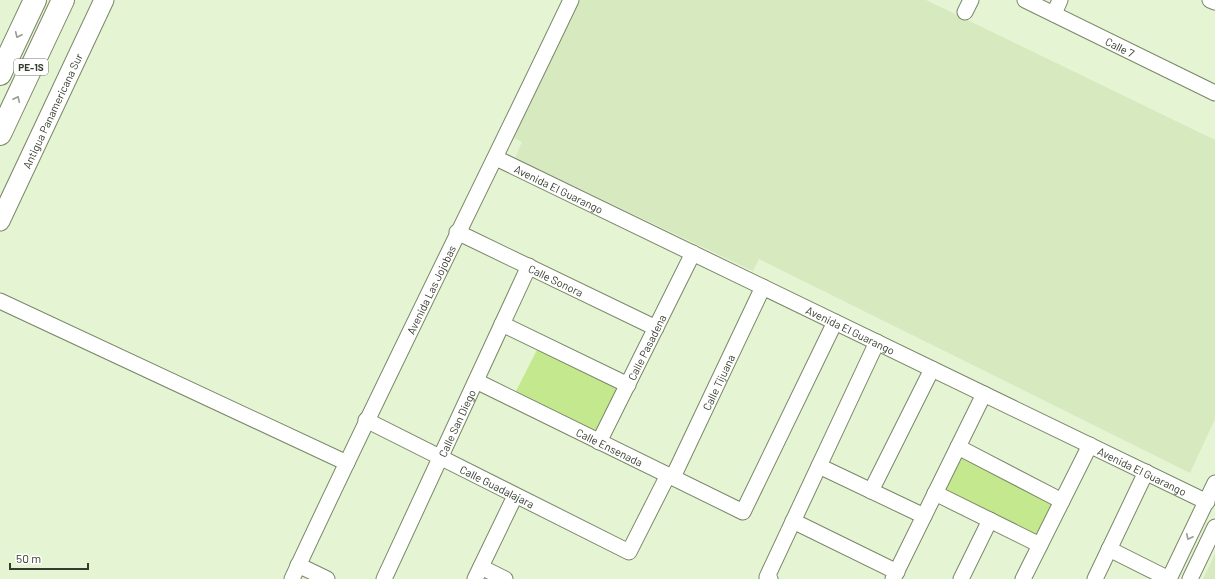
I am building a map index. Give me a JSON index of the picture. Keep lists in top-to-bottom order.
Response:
{
  "streets": {
    "highway": ["PE-1S"],
    "main road": ["Antigua Panamericana Sur"],
    "street": [
      "Calle 7",
      "Avenida El Guarango",
      "Calle Sonora",
      "Avenida Las Jojobas",
      "Calle Pasadena",
      "Calle Tijuana",
      "Calle San Diego",
      "Calle Ensenada",
      "Calle Guadalajara"
    ]
  },
  "crossings": [
    ["Avenida El Guarango", "Avenida Las Jojobas"],
    ["Avenida El Guarango", "Calle Pasadena"],
    ["Avenida El Guarango", "Calle Tijuana"],
    ["Avenida El Guarango", "Calle Ensenada"],
    ["Calle Sonora", "Avenida Las Jojobas"],
    ["Calle Sonora", "Calle Pasadena"],
    ["Calle Sonora", "Calle San Diego"],
    ["Avenida Las Jojobas", "Calle Guadalajara"],
    ["Calle Pasadena", "Calle Ensenada"],
    ["Calle Tijuana", "Calle Ensenada"],
    ["Calle Tijuana", "Calle Guadalajara"],
    ["Calle San Diego", "Calle Ensenada"],
    ["Calle San Diego", "Calle Guadalajara"]
  ],
  "scale_bar": "50 m"
}
